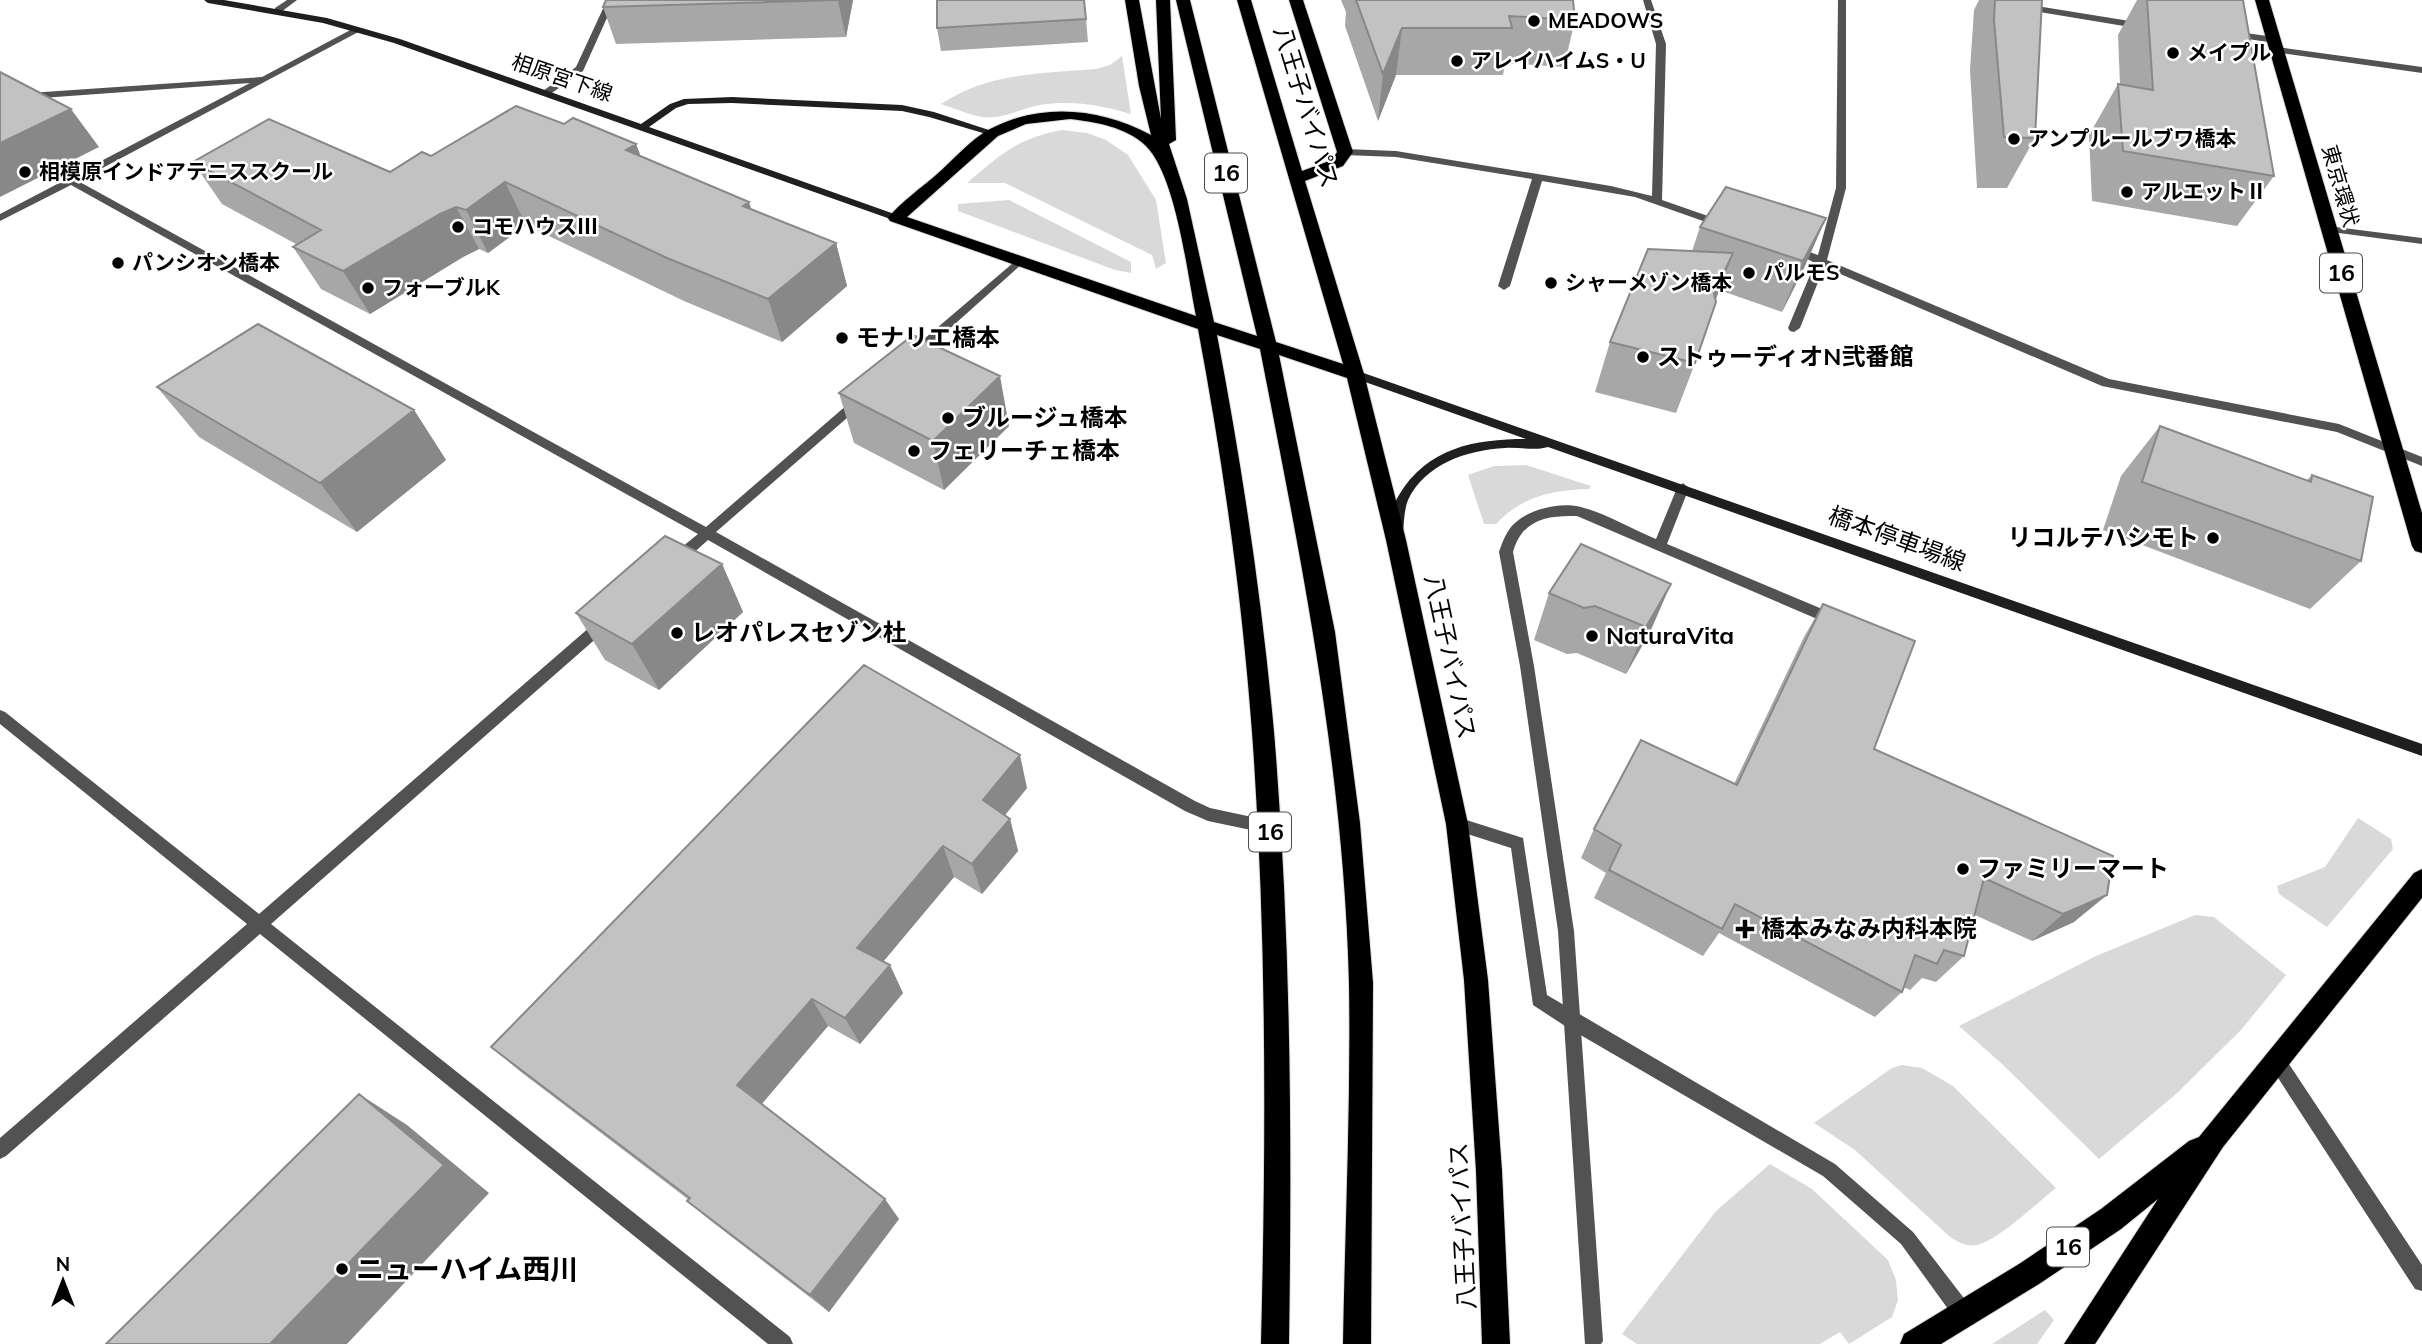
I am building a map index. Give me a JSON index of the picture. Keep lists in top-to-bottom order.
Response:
{
  "streets": {
    "highway": ["八王子バイパス", "16", "東京環状"],
    "street": ["相原宮下線", "橋本停車場線"]
  },
  "crossings": [
    ["相原宮下線", "16"],
    ["八王子バイパス", "橋本停車場線"]
  ],
  "places": {
    "other": [
      "MEADOWS",
      "メイプル",
      "アレイハイムS・U",
      "アンプルールブワ橋本",
      "相模原インドアテニススクール",
      "アルエットⅡ",
      "コモハウスⅢ",
      "パンシオン橋本",
      "パルモS",
      "シャーメゾン橋本",
      "フォーブルK",
      "モナリエ橋本",
      "ストゥーディオN弐番館",
      "ブルージュ橋本",
      "フェリーチェ橋本",
      "リコルテハシモト",
      "レオパレスセゾン杜",
      "NaturaVita",
      "ファミリーマート",
      "ニューハイム西川"
    ],
    "health": ["橋本みなみ内科本院"]
  },
  "north": "top"
}
